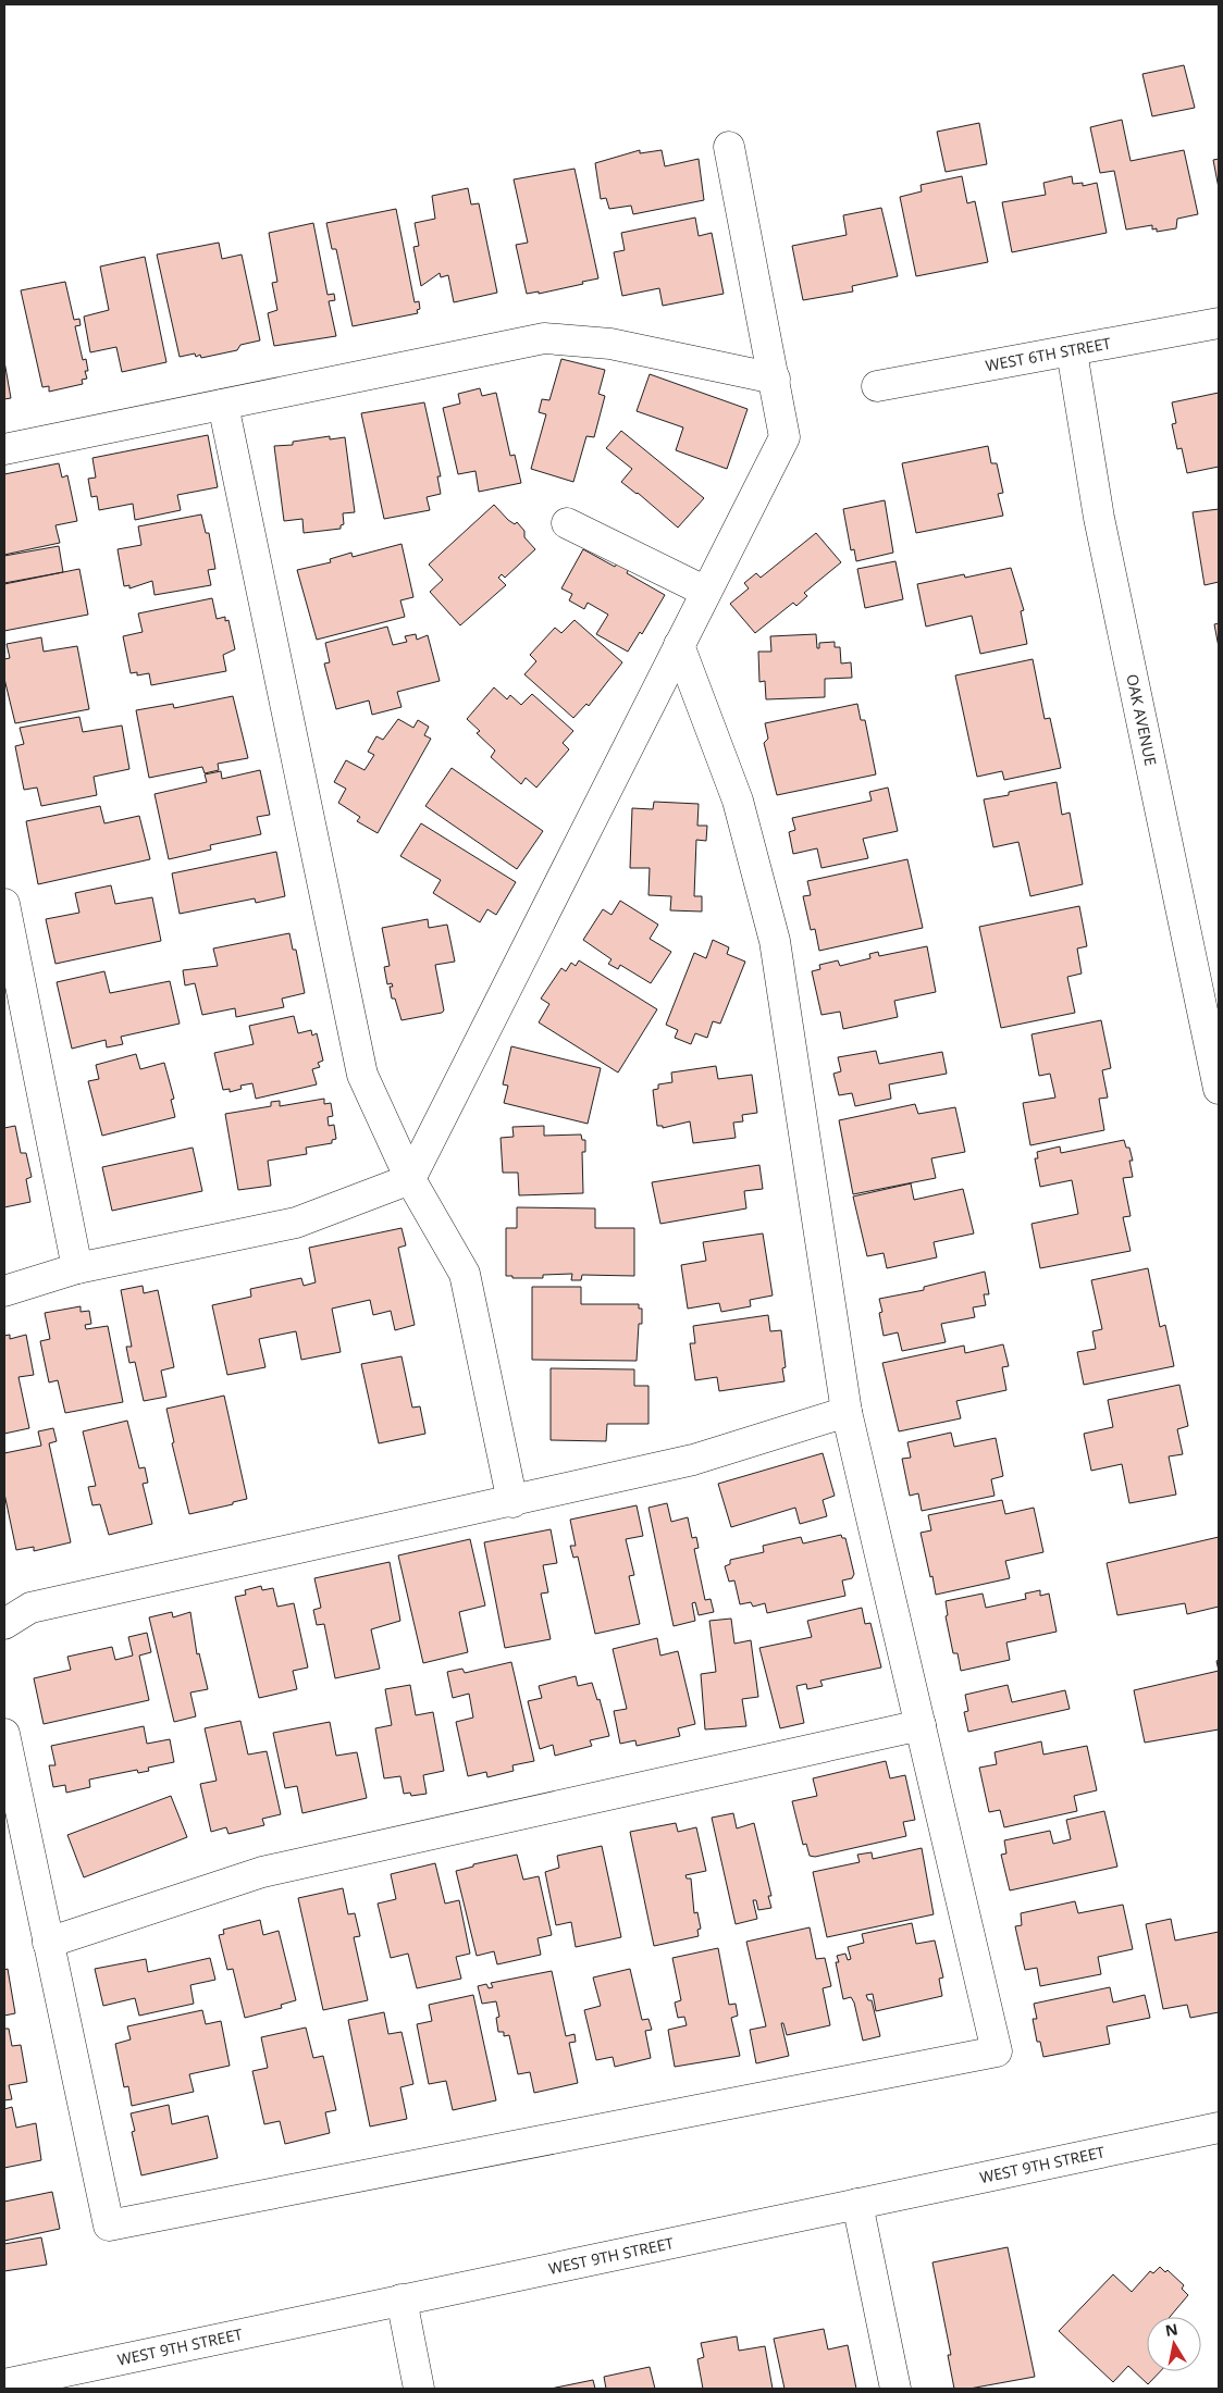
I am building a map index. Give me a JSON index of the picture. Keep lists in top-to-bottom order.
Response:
{
  "streets": {
    "street": ["WEST 6TH STREET", "OAK AVENUE", "WEST 9TH STREET"]
  },
  "crossings": [
    ["WEST 6TH STREET", "OAK AVENUE"]
  ],
  "north": "top"
}
